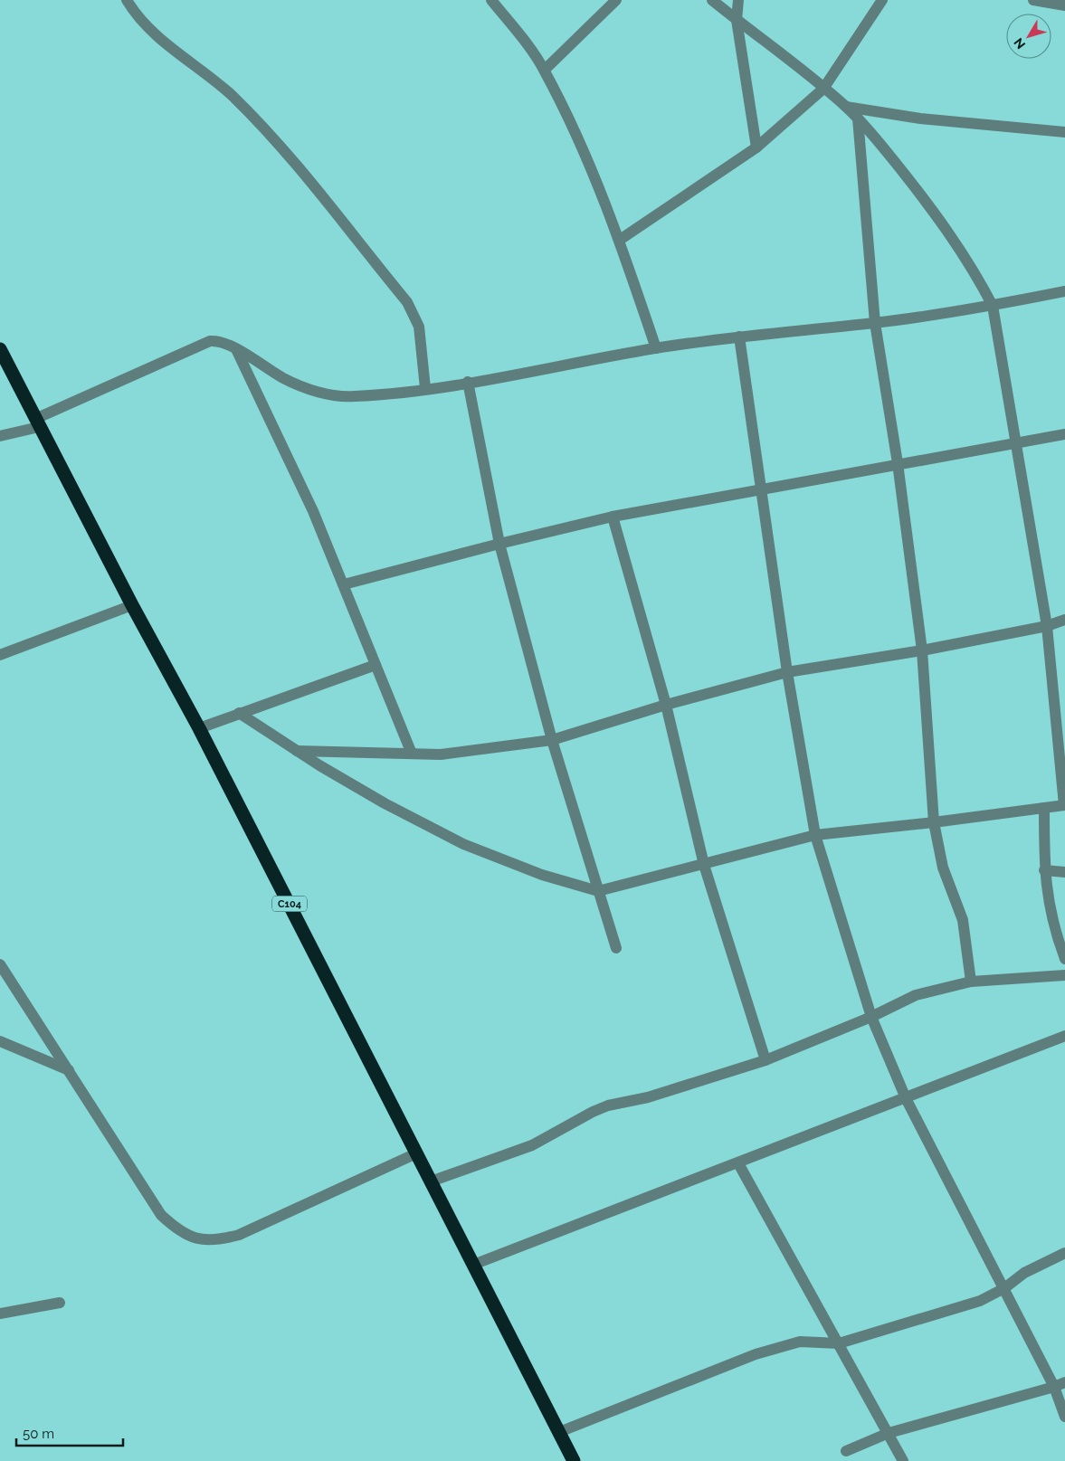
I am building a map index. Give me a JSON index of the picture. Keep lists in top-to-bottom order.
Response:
{
  "streets": {
    "highway": ["C104"]
  },
  "scale_bar": "50 m",
  "north": "bottom left"
}
